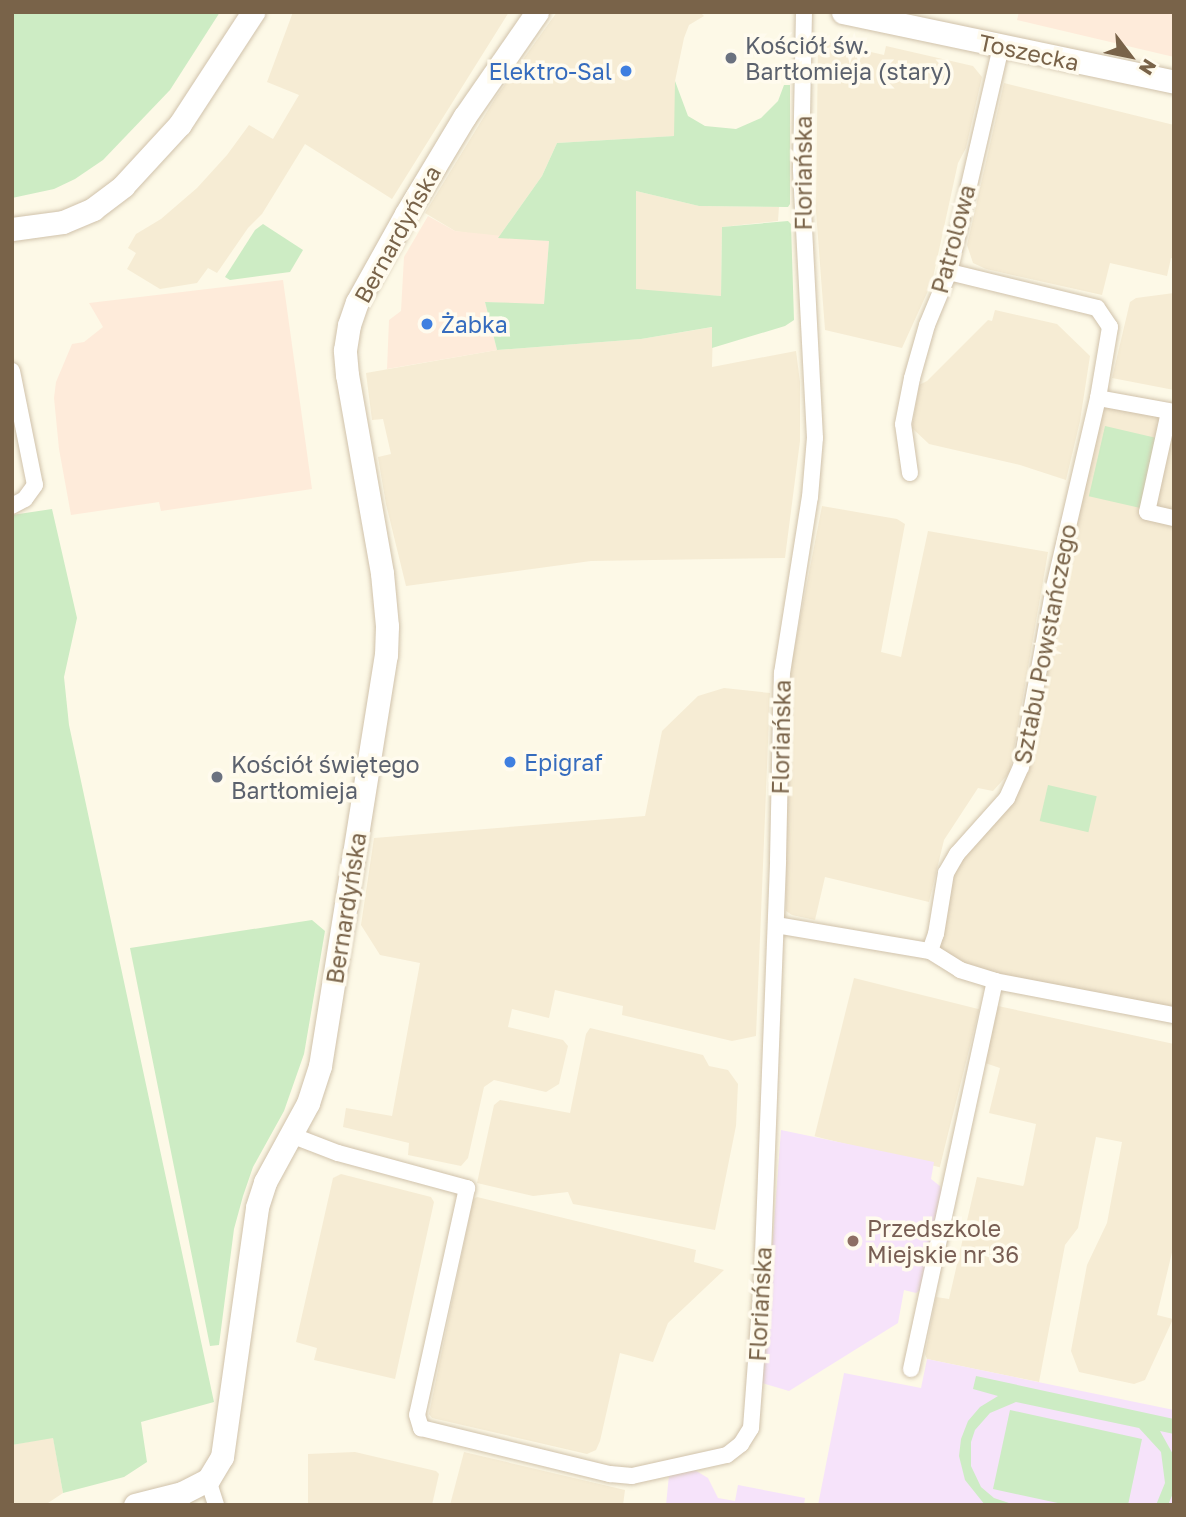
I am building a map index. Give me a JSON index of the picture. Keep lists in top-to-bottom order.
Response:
{
  "streets": {
    "street": [
      "Toszecka",
      "Floriańska",
      "Bernardyńska",
      "Patrolowa",
      "Sztabu Powstańczego"
    ]
  },
  "crossings": [
    ["Toszecka", "Patrolowa"],
    ["Floriańska", "Bernardyńska"],
    ["Patrolowa", "Sztabu Powstańczego"]
  ],
  "places": [
    "Kościół św. Bartłomieja (stary)",
    "Elektro-Sal",
    "Żabka",
    "Epigraf",
    "Kościół świętego Bartłomieja",
    "Przedszkole Miejskie nr 36"
  ],
  "north": "bottom right"
}
